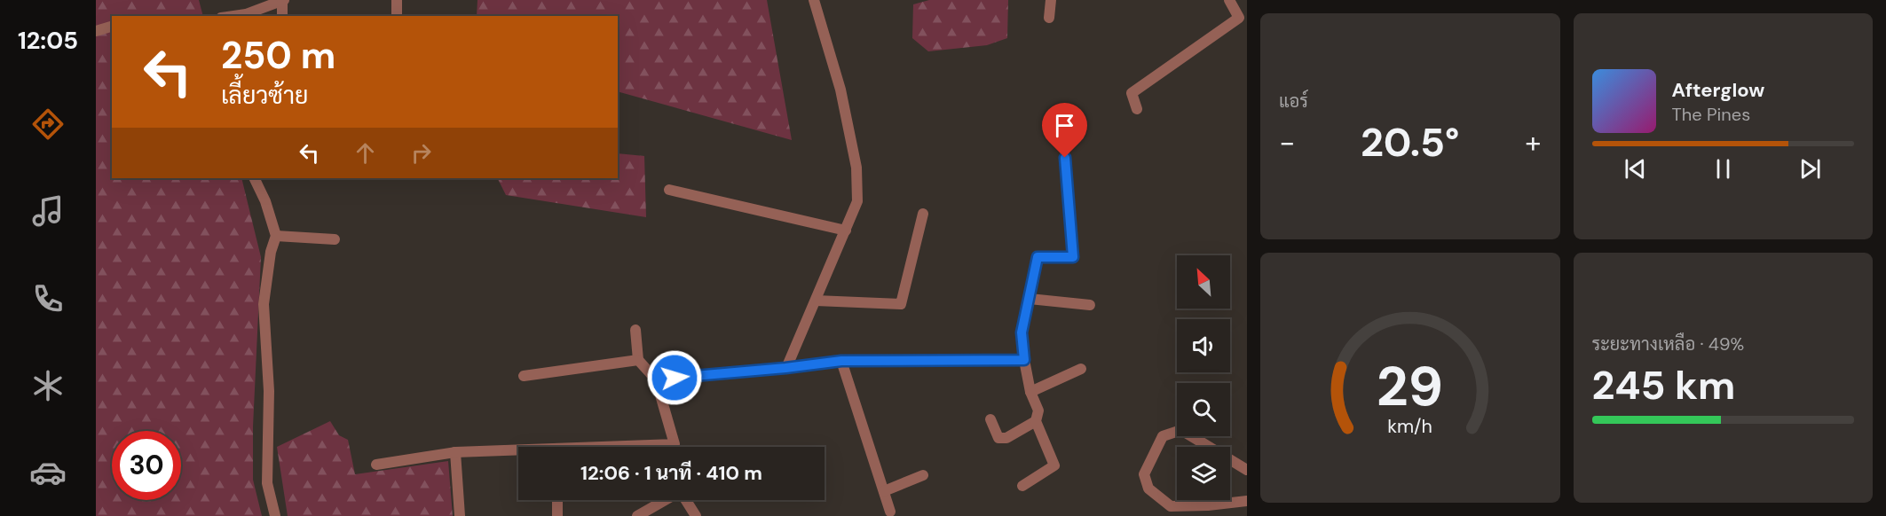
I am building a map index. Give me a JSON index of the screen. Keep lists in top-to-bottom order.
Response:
{
  "north": "top left",
  "page": {
    "tabs": "12:05",
    "tile": [
      "แอร์",
      ["ระยะทางเหลือ · 49%", "245 km"]
    ],
    "turn": ["250 m", "เลี้ยวซ้าย"],
    "song": ["Afterglow", "The Pines"],
    "heat": ["−", "20.5°", "+"],
    "limit": "30",
    "trip": "12:06 · 1 นาที · 410 m",
    "gauge": ["29", "km/h"]
  }
}
